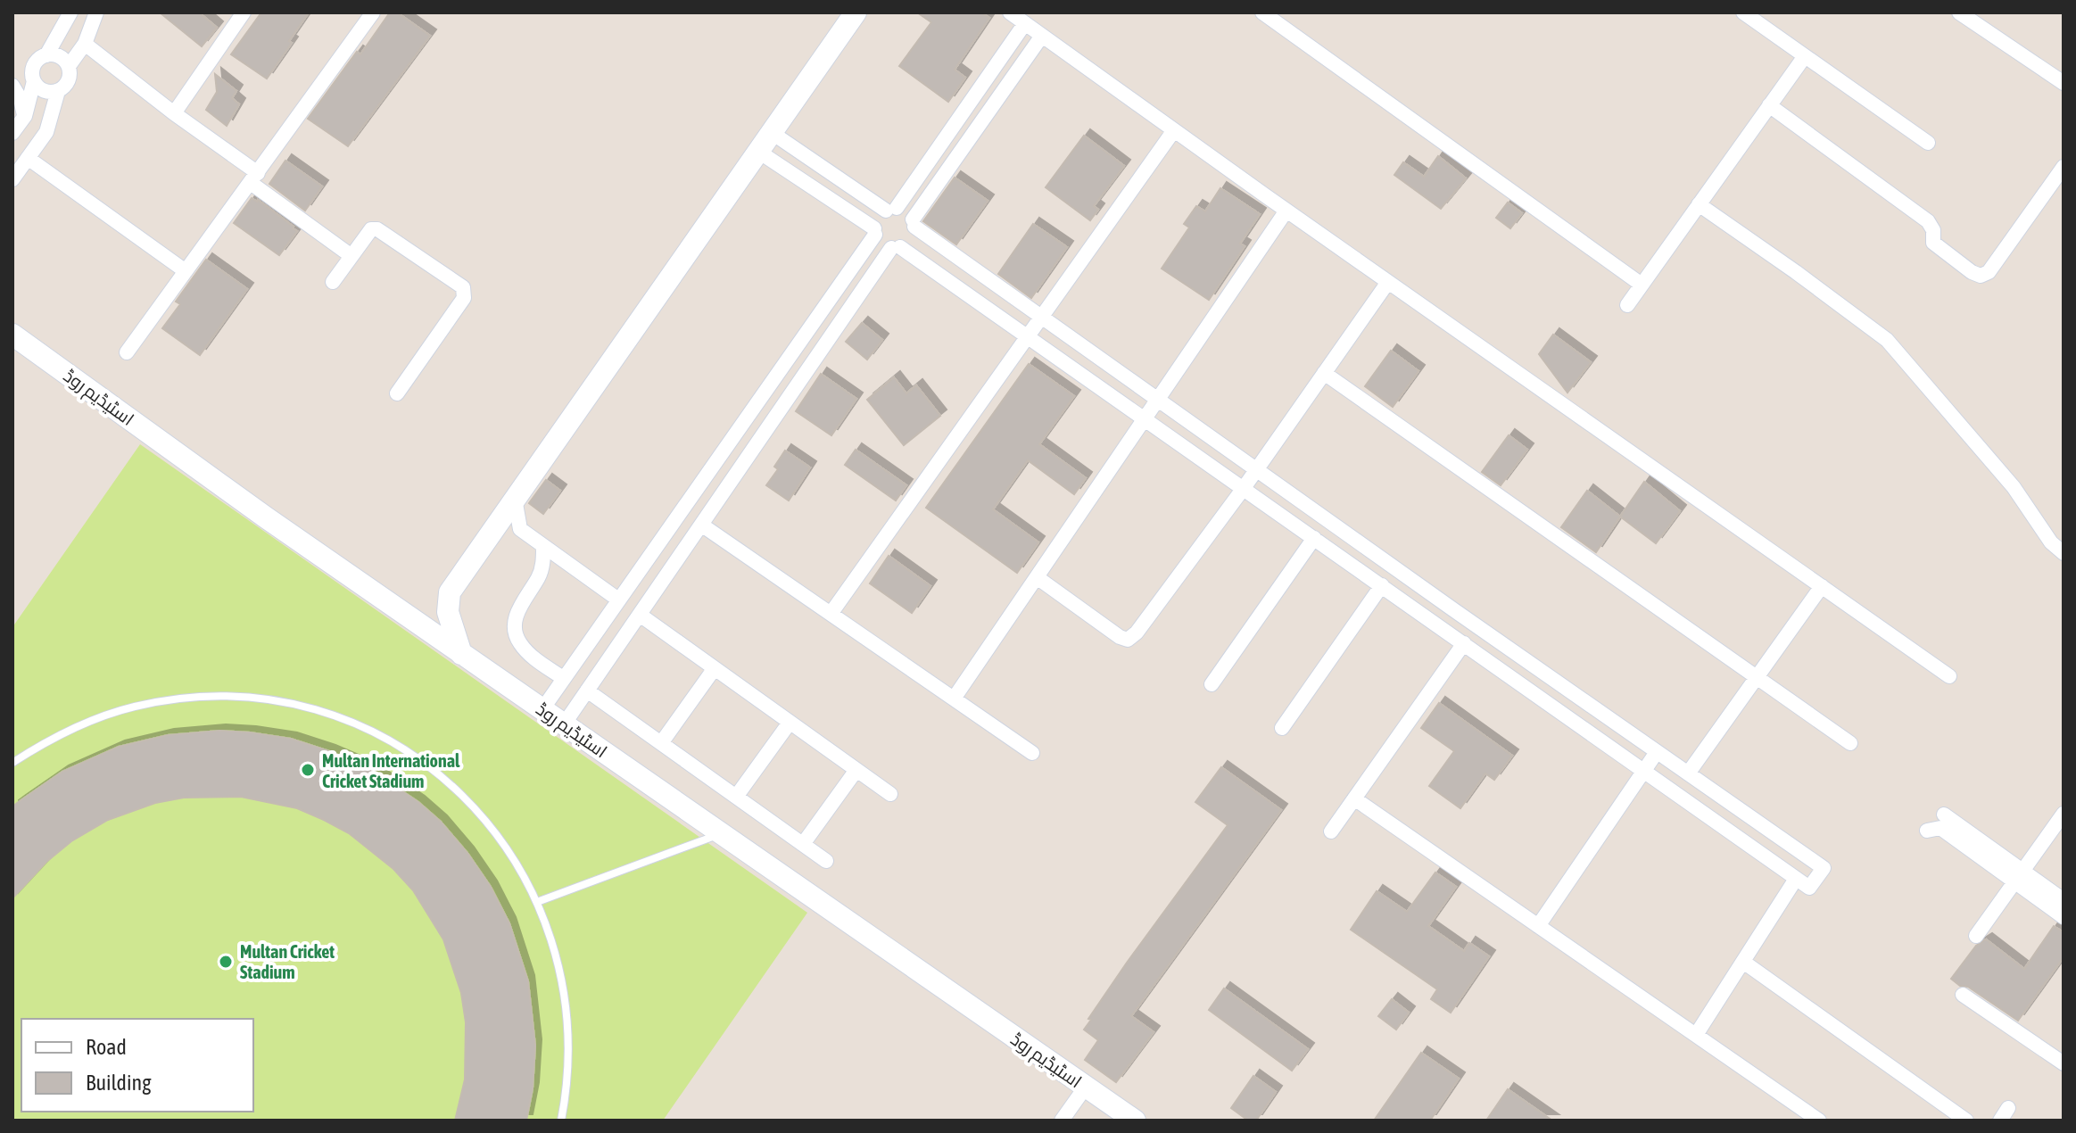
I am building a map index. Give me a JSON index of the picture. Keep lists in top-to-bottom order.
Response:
{
  "streets": {
    "main road": ["اسٹیڈیم روڈ"]
  },
  "places": ["Multan International Cricket Stadium", "Multan Cricket Stadium"],
  "legend": ["Road", "Building"]
}
